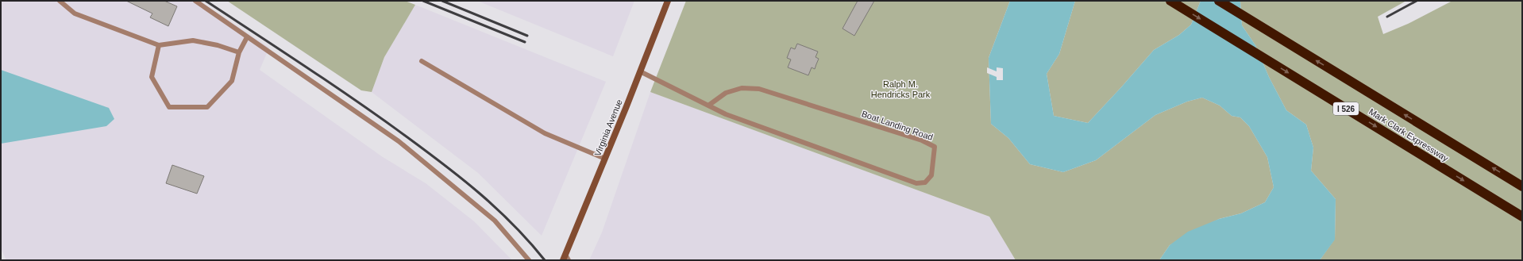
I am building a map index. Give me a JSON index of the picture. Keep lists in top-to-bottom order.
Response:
{
  "streets": {
    "highway": ["I 526", "Mark Clark Expressway"],
    "main road": ["Virginia Avenue"],
    "lane": ["Boat Landing Road"]
  },
  "crossings": [
    ["Boat Landing Road", "Virginia Avenue"]
  ],
  "parks": ["Ralph M. Hendricks Park"]
}
